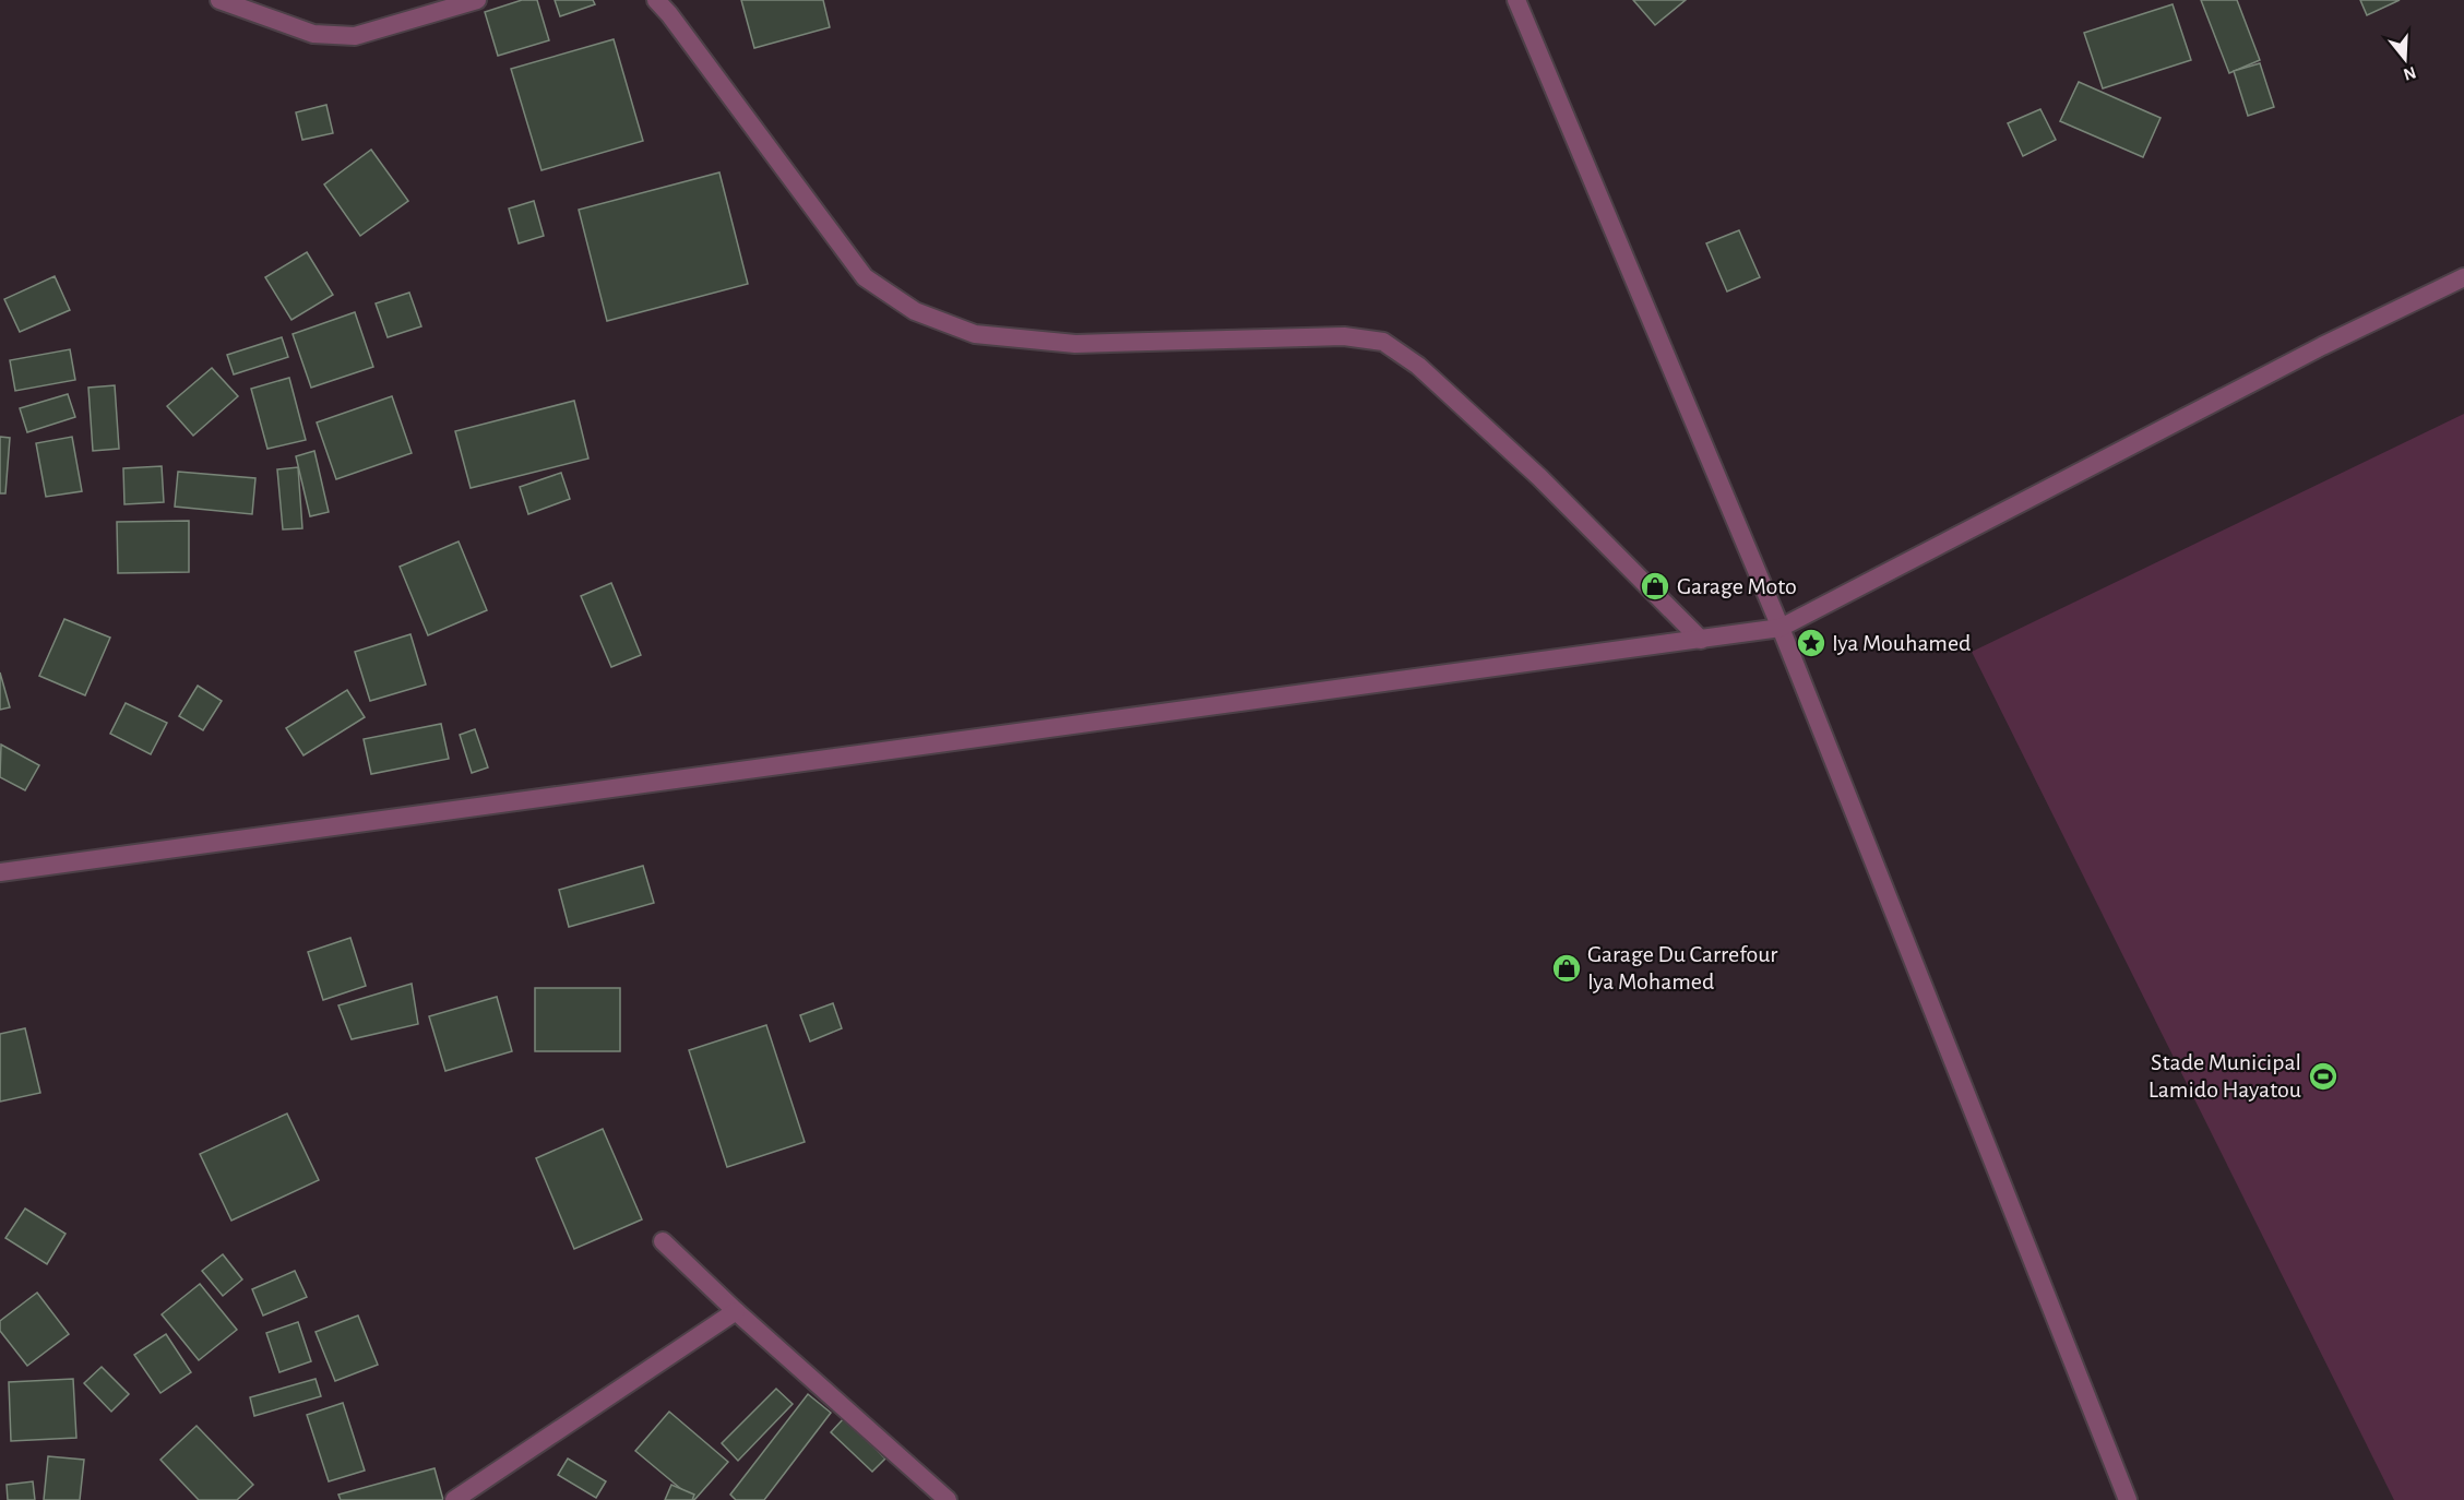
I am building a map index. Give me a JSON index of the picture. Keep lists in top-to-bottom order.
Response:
{
  "places": {
    "shop": ["Garage Moto", "Garage Du Carrefour Iya Mohamed"],
    "place": ["Iya Mouhamed"],
    "sports": ["Stade Municipal Lamido Hayatou"]
  },
  "north": "bottom"
}
